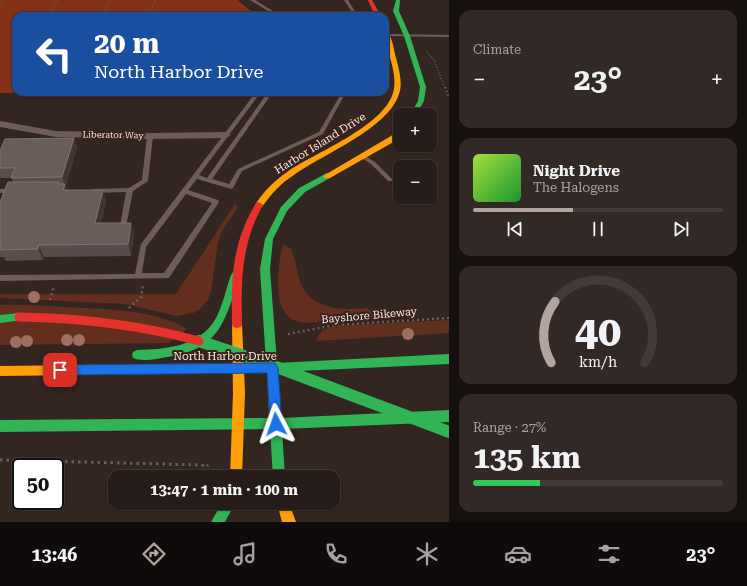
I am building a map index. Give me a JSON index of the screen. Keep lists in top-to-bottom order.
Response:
{
  "streets": {
    "street": ["Liberator Way", "Harbor Island Drive", "North Harbor Drive"],
    "path": ["Bayshore Bikeway"]
  },
  "crossings": [
    ["Harbor Island Drive", "North Harbor Drive"]
  ],
  "page": {
    "tile": [
      "Climate",
      ["Range · 27%", "135 km"]
    ],
    "turn": ["20 m", "North Harbor Drive"],
    "heat": ["−", "23°", "+"],
    "map_buttons": ["+", "−"],
    "song": ["Night Drive", "The Halogens"],
    "limit": "50",
    "trip": "13:47 · 1 min · 100 m",
    "tabs": ["13:46", "23°"],
    "gauge": ["40", "km/h"]
  }
}
